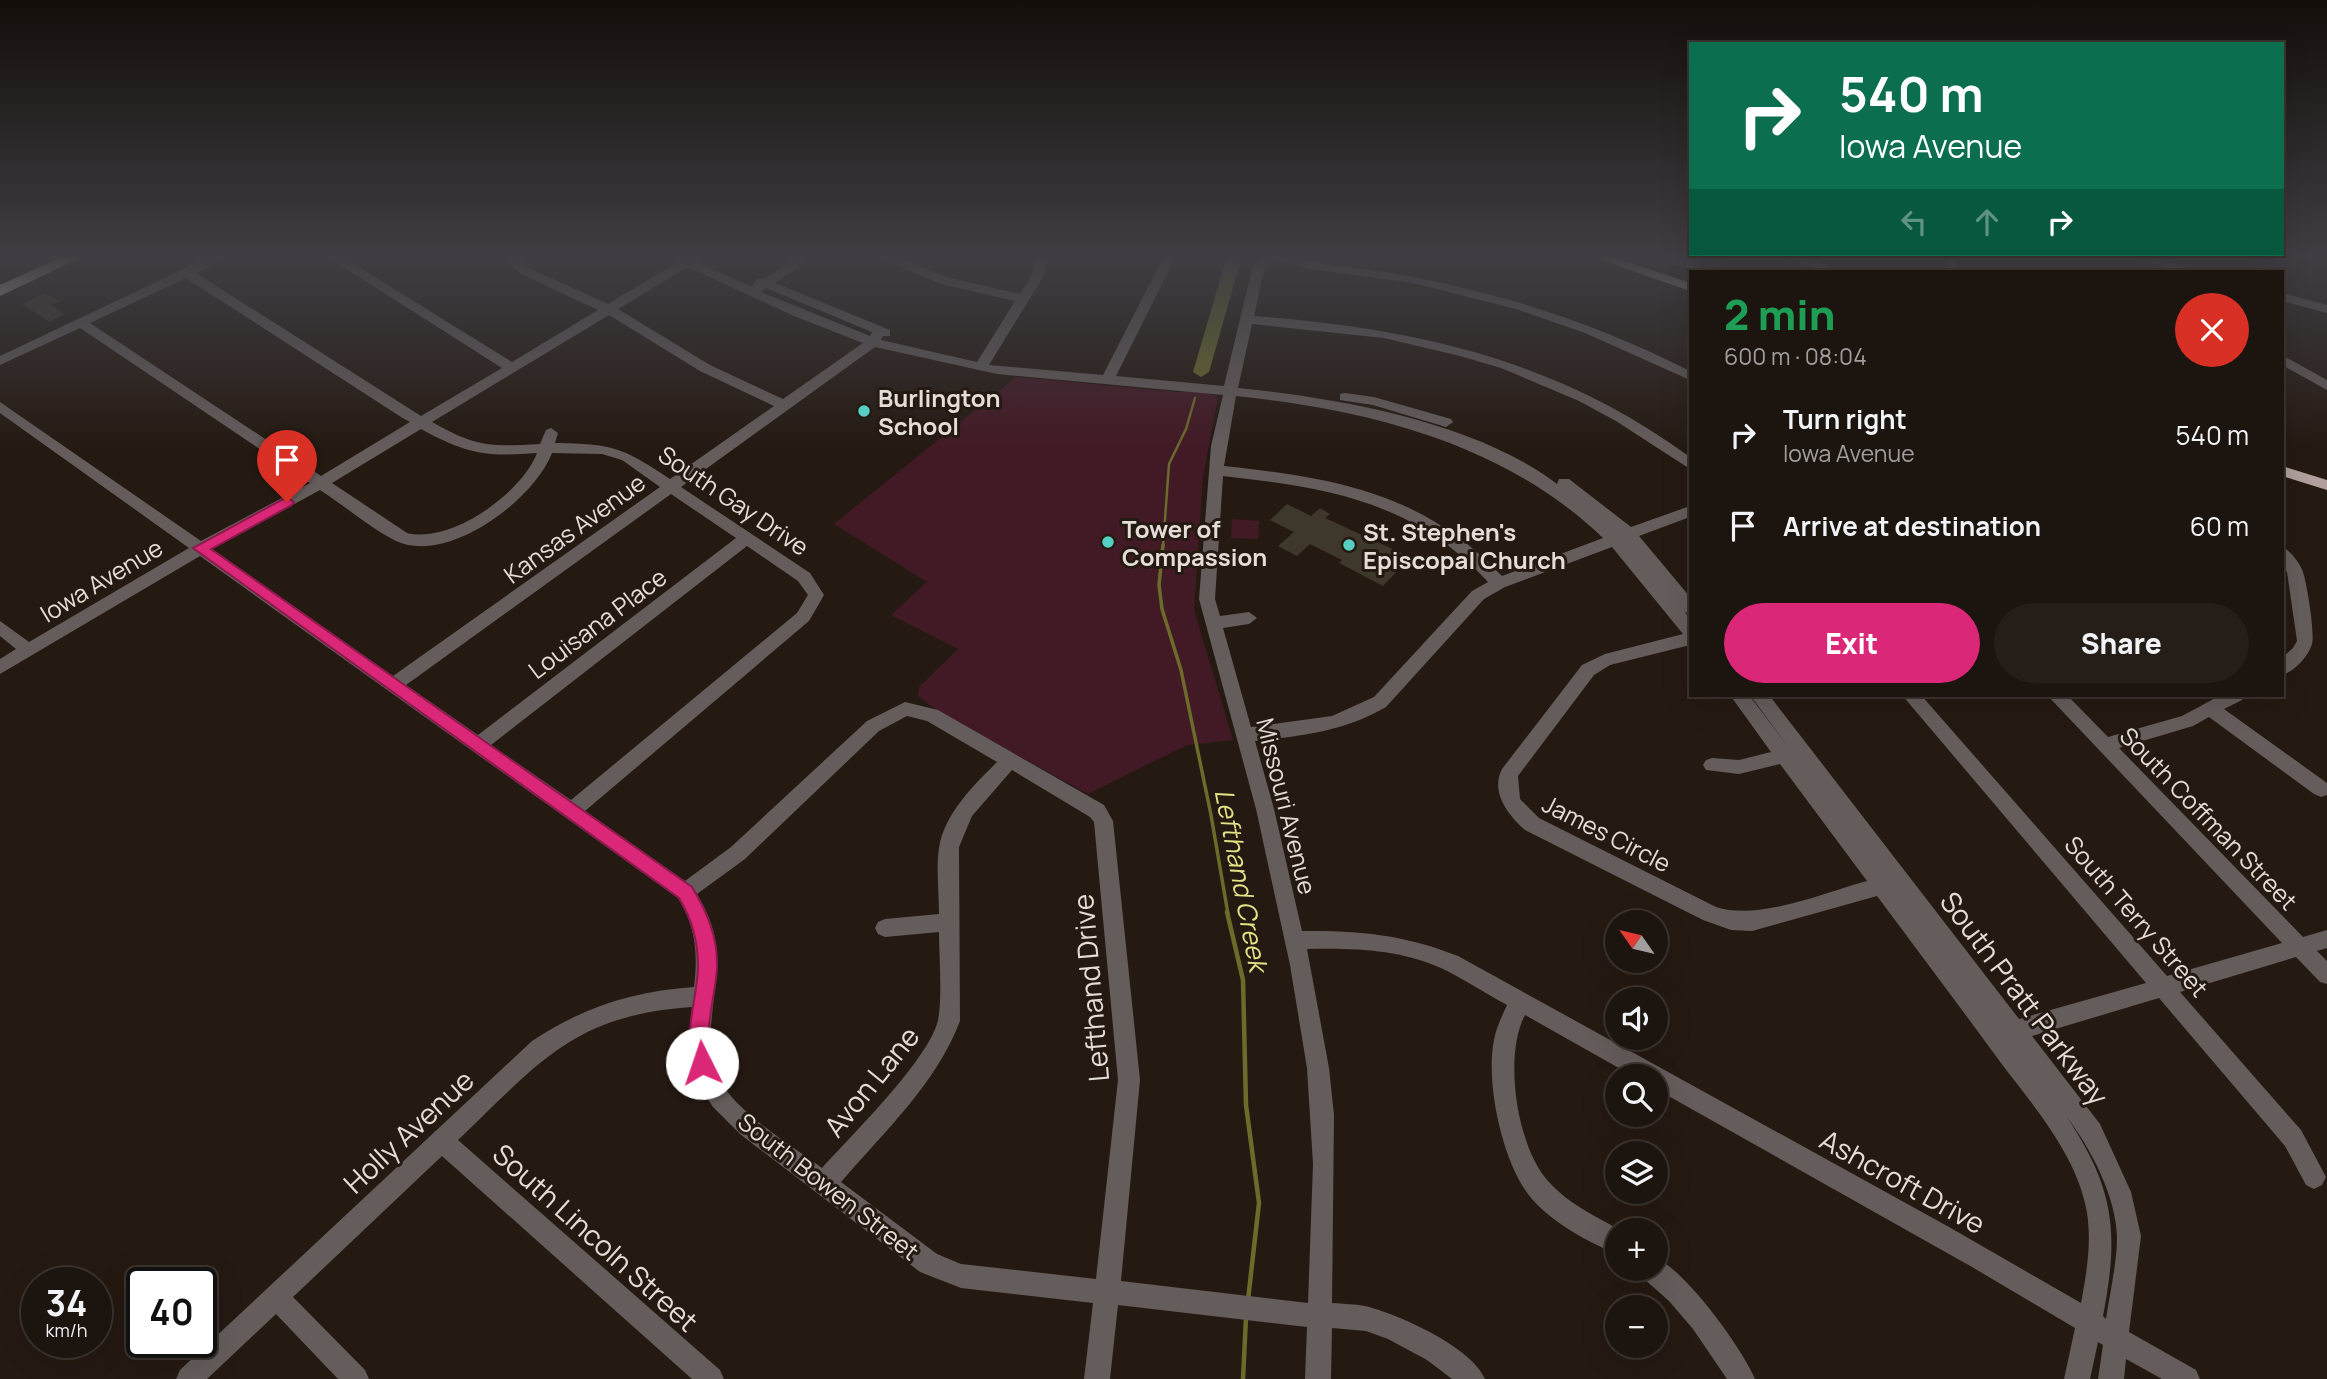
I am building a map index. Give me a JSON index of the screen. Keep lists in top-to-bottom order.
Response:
{
  "streets": {
    "street": [
      "South Gay Drive",
      "Kansas Avenue",
      "Iowa Avenue",
      "Louisana Place",
      "Missouri Avenue",
      "South Coffman Street",
      "James Circle",
      "South Terry Street",
      "Lefthand Drive",
      "South Pratt Parkway",
      "Avon Lane",
      "Holly Avenue",
      "Ashcroft Drive",
      "South Bowen Street",
      "South Lincoln Street"
    ]
  },
  "crossings": [
    ["South Gay Drive", "Kansas Avenue"],
    ["South Gay Drive", "Iowa Avenue"],
    ["South Gay Drive", "Louisana Place"],
    ["South Gay Drive", "South Bowen Street"],
    ["Kansas Avenue", "South Bowen Street"],
    ["Iowa Avenue", "South Bowen Street"],
    ["Louisana Place", "South Bowen Street"],
    ["Missouri Avenue", "Ashcroft Drive"],
    ["Missouri Avenue", "South Bowen Street"],
    ["James Circle", "South Pratt Parkway"],
    ["Lefthand Drive", "Avon Lane"],
    ["Lefthand Drive", "South Bowen Street"],
    ["South Pratt Parkway", "Ashcroft Drive"],
    ["Avon Lane", "South Bowen Street"],
    ["Holly Avenue", "South Bowen Street"],
    ["Holly Avenue", "South Lincoln Street"]
  ],
  "water": ["Lefthand Creek"],
  "places": ["Burlington School", "Tower of Compassion", "St. Stephen's Episcopal Church"],
  "north": "top left",
  "page": {
    "turn": ["540 m", "Iowa Avenue"],
    "heading": ["2 min", "600 m · 08:04"],
    "list": [
      {
        "name": "Turn right",
        "note": "Iowa Avenue",
        "value": "540 m"
      },
      {
        "name": "Arrive at destination",
        "value": "60 m"
      }
    ],
    "buttons": ["Exit", "Share"],
    "map_buttons": ["+", "−"],
    "speed": "34 km/h",
    "limit": "40"
  }
}
